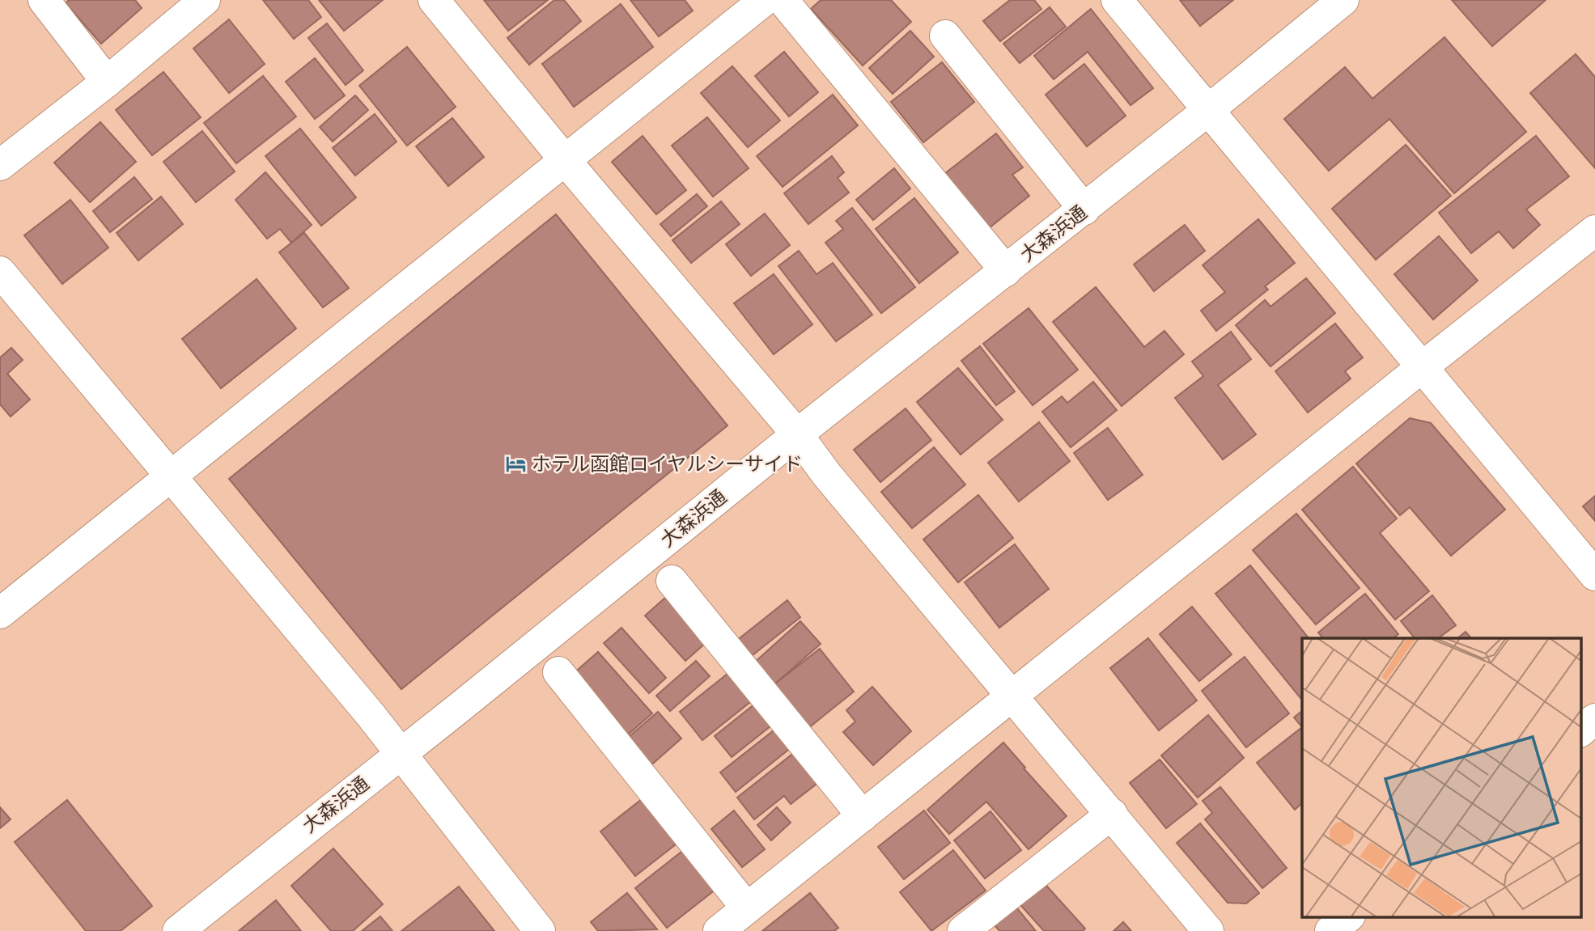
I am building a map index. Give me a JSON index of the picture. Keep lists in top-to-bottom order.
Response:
{
  "streets": {
    "street": ["大森浜通"]
  },
  "places": {
    "hotel": ["ホテル函館ロイヤルシーサイド"]
  }
}
